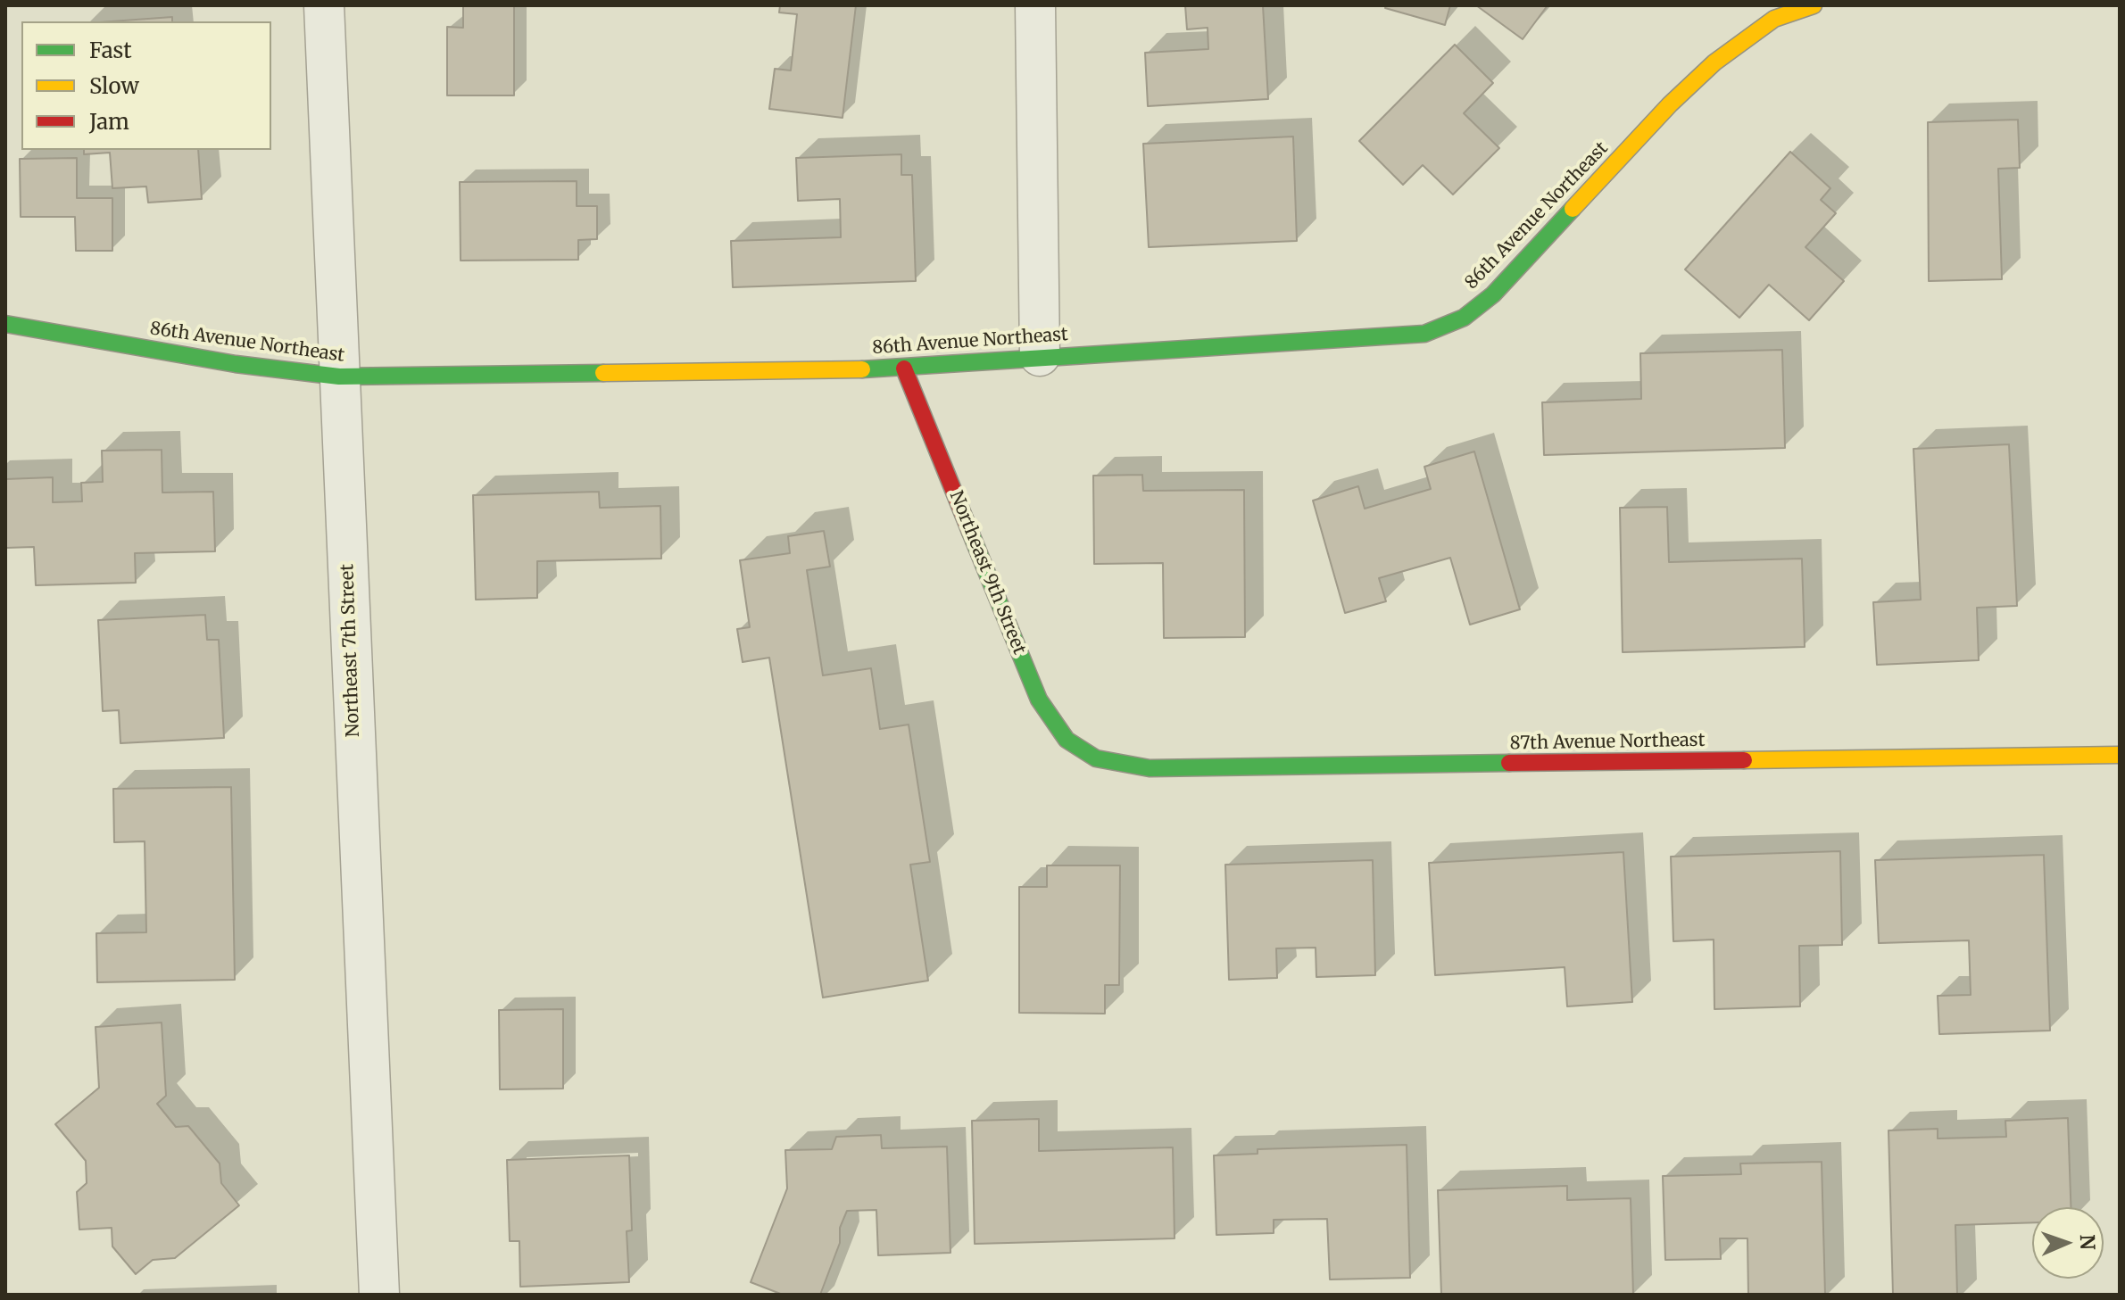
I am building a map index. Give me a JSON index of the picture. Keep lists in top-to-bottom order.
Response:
{
  "streets": {
    "street": [
      "86th Avenue Northeast",
      "Northeast 9th Street",
      "Northeast 7th Street",
      "87th Avenue Northeast"
    ]
  },
  "crossings": [
    ["86th Avenue Northeast", "Northeast 9th Street"],
    ["86th Avenue Northeast", "Northeast 7th Street"],
    ["Northeast 9th Street", "87th Avenue Northeast"]
  ],
  "legend": ["Fast", "Slow", "Jam"],
  "north": "right"
}
